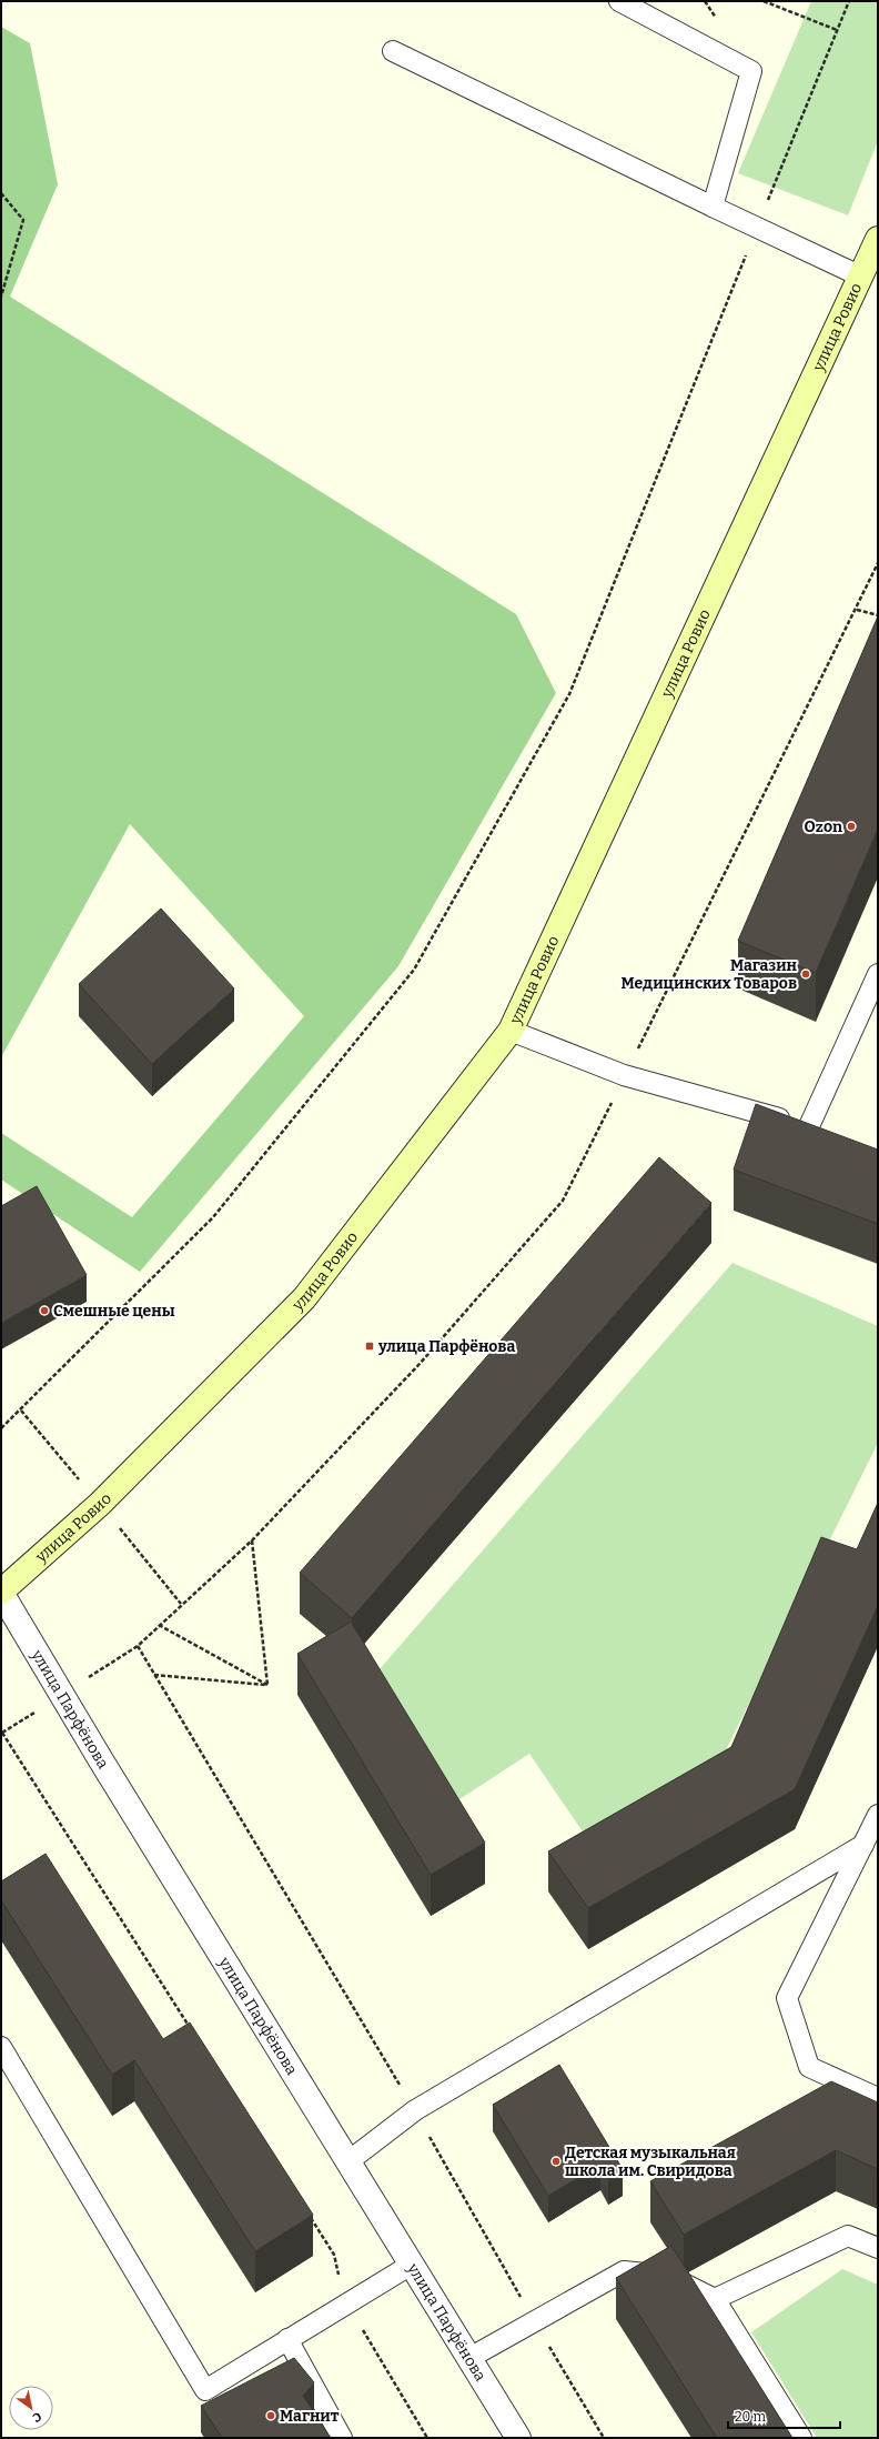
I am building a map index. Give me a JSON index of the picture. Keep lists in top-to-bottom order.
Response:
{
  "streets": {
    "main road": ["улица Ровио"],
    "street": ["улица Парфёнова"]
  },
  "crossings": [
    ["улица Ровио", "улица Парфёнова"]
  ],
  "places": {
    "other": [
      "Ozon",
      "Магазин Медицинских Товаров",
      "Смешные цены",
      "Детская музыкальная школа им. Свиридова",
      "Магнит"
    ],
    "transit": ["улица Парфёнова"]
  },
  "scale_bar": "20 m",
  "north": "bottom right"
}
